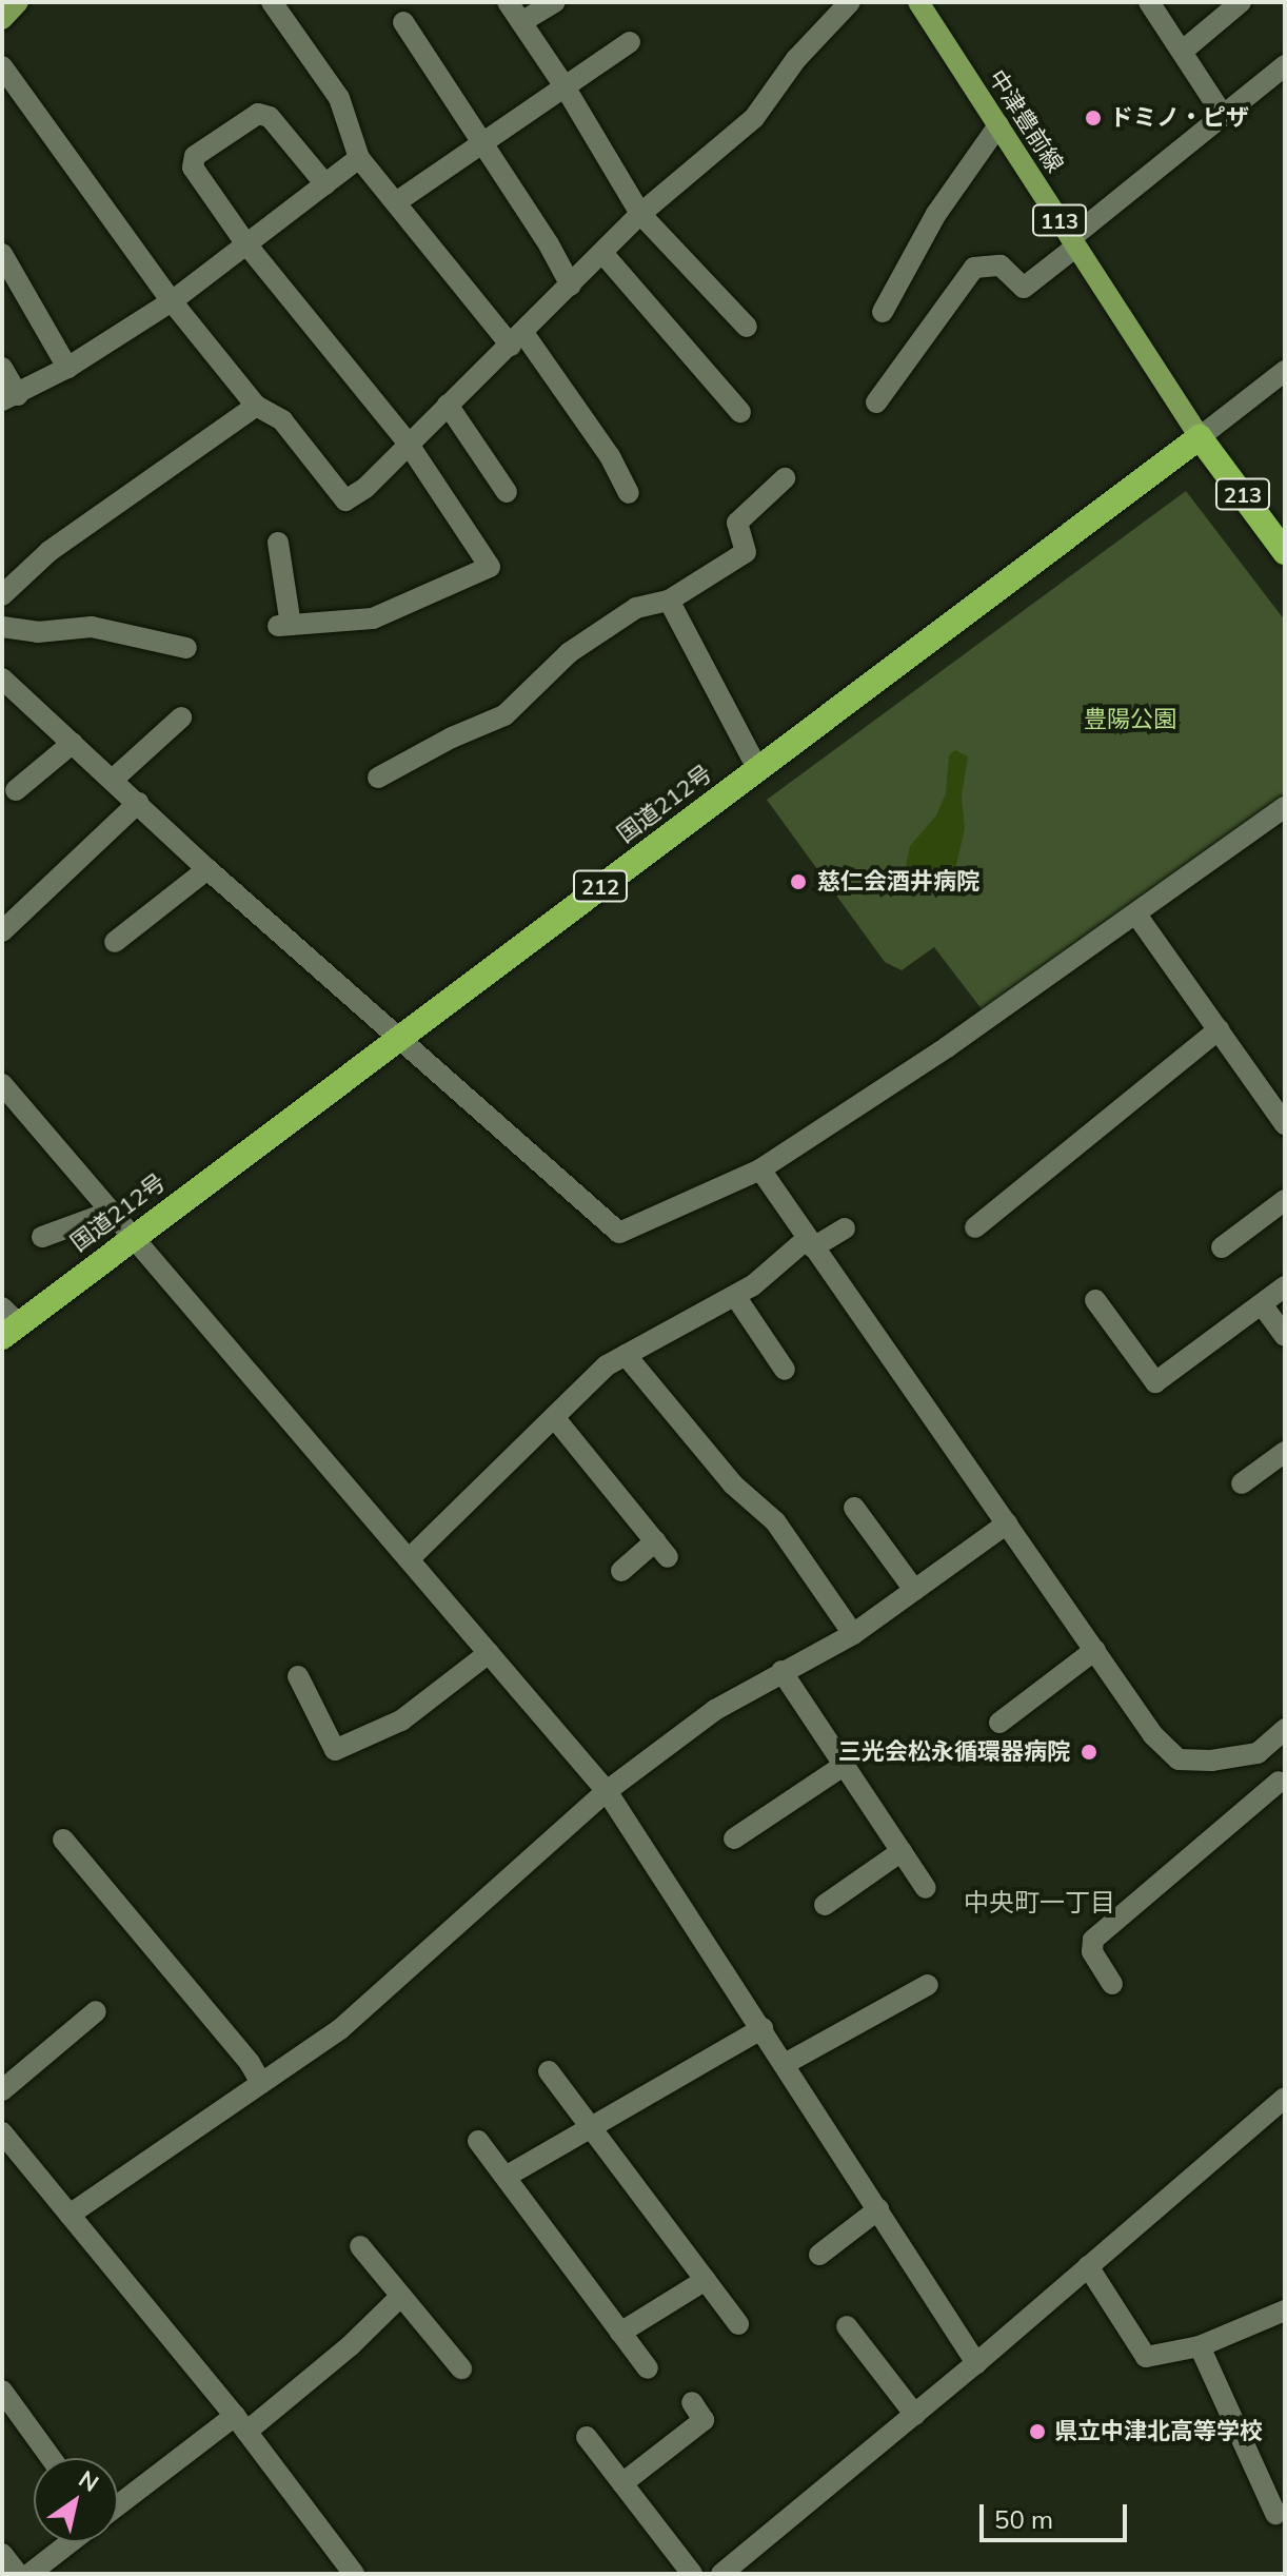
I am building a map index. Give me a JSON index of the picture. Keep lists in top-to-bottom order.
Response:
{
  "streets": {
    "highway": ["213", "国道212号", "212"],
    "main road": ["中津豊前線", "113"]
  },
  "crossings": [
    ["中津豊前線", "213"],
    ["中津豊前線", "国道212号"],
    ["213", "国道212号"]
  ],
  "districts": ["中央町一丁目"],
  "parks": ["豊陽公園"],
  "places": [
    "ドミノ・ピザ",
    "慈仁会酒井病院",
    "三光会松永循環器病院",
    "県立中津北高等学校"
  ],
  "scale_bar": "50 m",
  "north": "top right"
}
